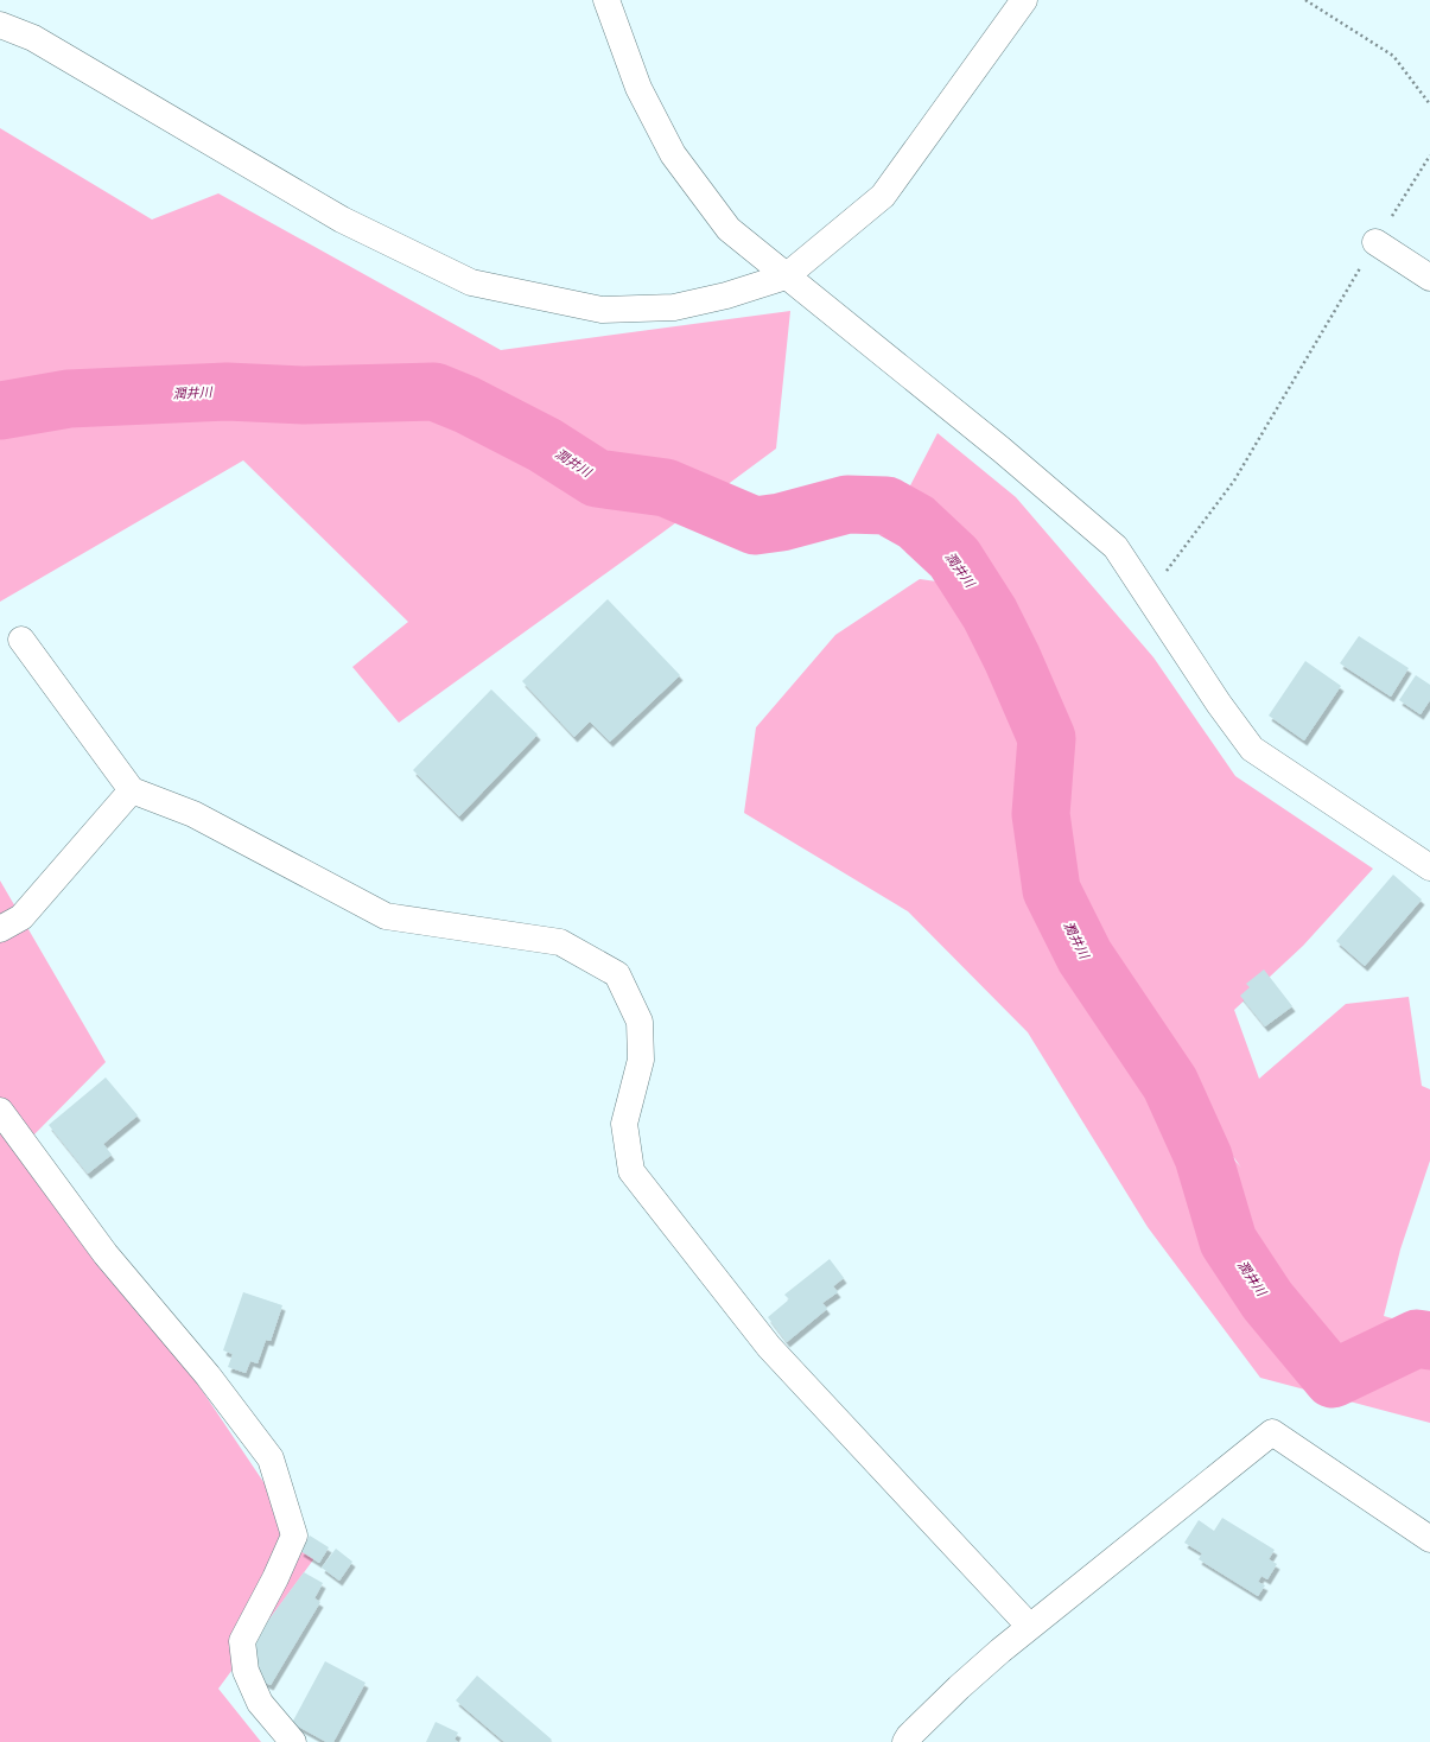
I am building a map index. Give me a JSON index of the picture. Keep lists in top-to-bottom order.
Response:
{
  "water": ["潤井川"]
}
